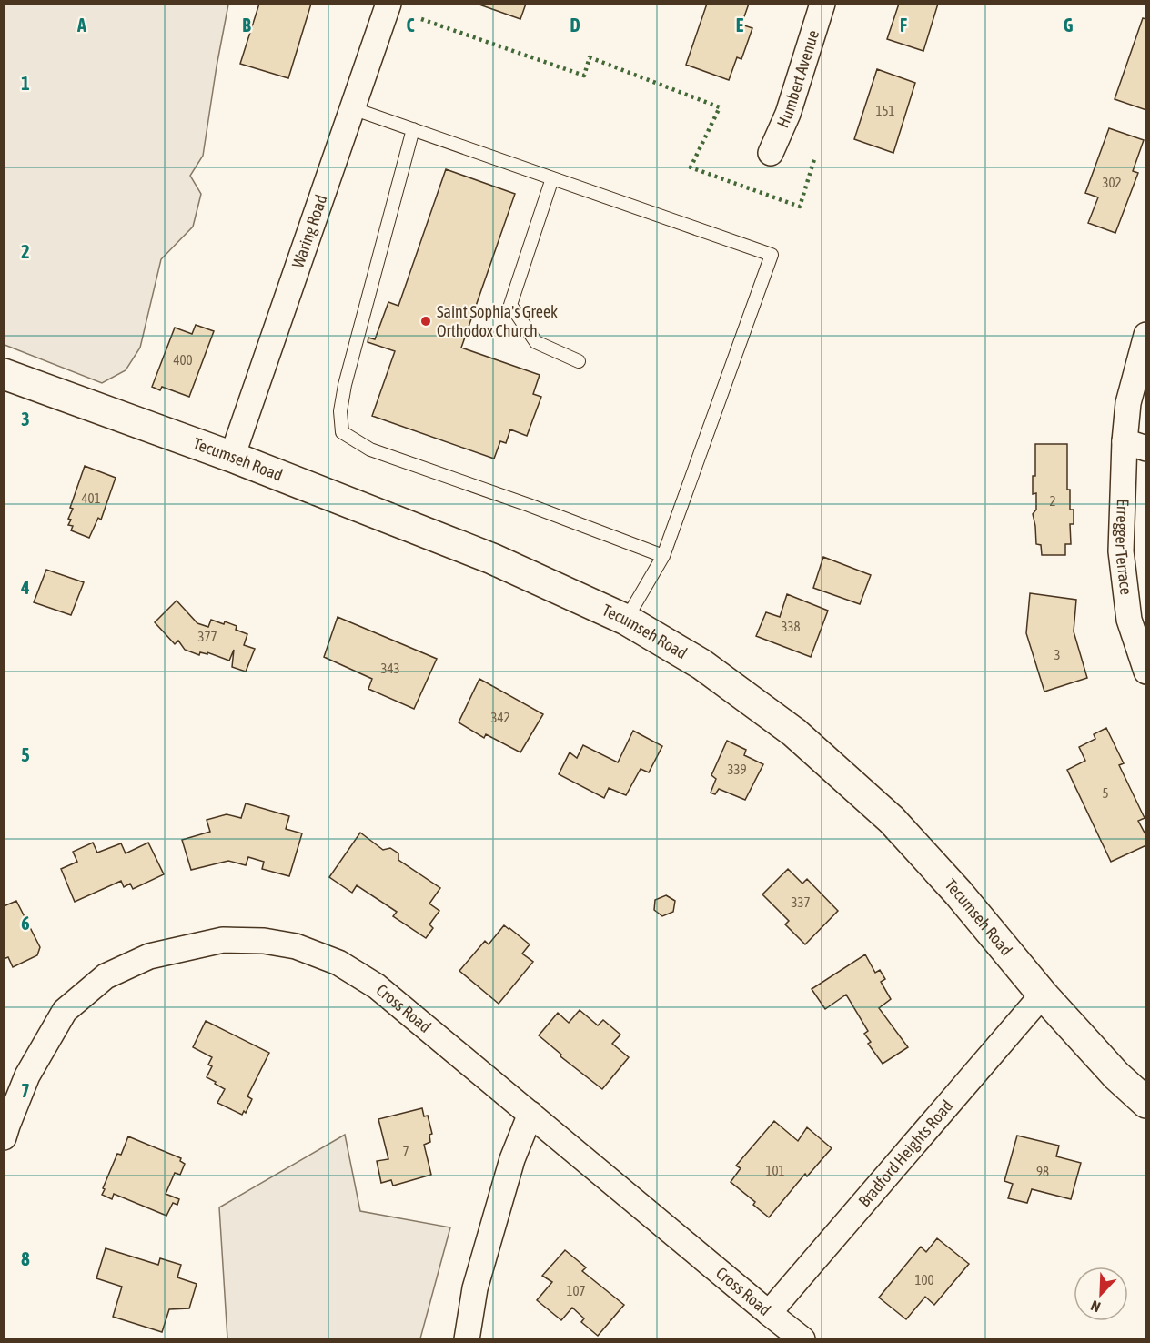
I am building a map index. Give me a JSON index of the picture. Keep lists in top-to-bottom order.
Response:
{
  "streets": {
    "street": [
      "Humbert Avenue",
      "Waring Road",
      "Tecumseh Road",
      "Erregger Terrace",
      "Cross Road",
      "Bradford Heights Road"
    ]
  },
  "crossings": [
    ["Waring Road", "Tecumseh Road"],
    ["Tecumseh Road", "Bradford Heights Road"],
    ["Cross Road", "Bradford Heights Road"]
  ],
  "places": ["Saint Sophia's Greek Orthodox Church"],
  "house_numbers": [
    "151",
    "302",
    "400",
    "401",
    "2",
    "338",
    "377",
    "3",
    "343",
    "342",
    "339",
    "5",
    "337",
    "7",
    "101",
    "98",
    "100",
    "107"
  ],
  "north": "bottom left",
  "grid": {
    "columns": [
      "A",
      "B",
      "C",
      "D",
      "E",
      "F",
      "G"
    ],
    "rows": [
      "1",
      "2",
      "3",
      "4",
      "5",
      "6",
      "7",
      "8"
    ]
  }
}
